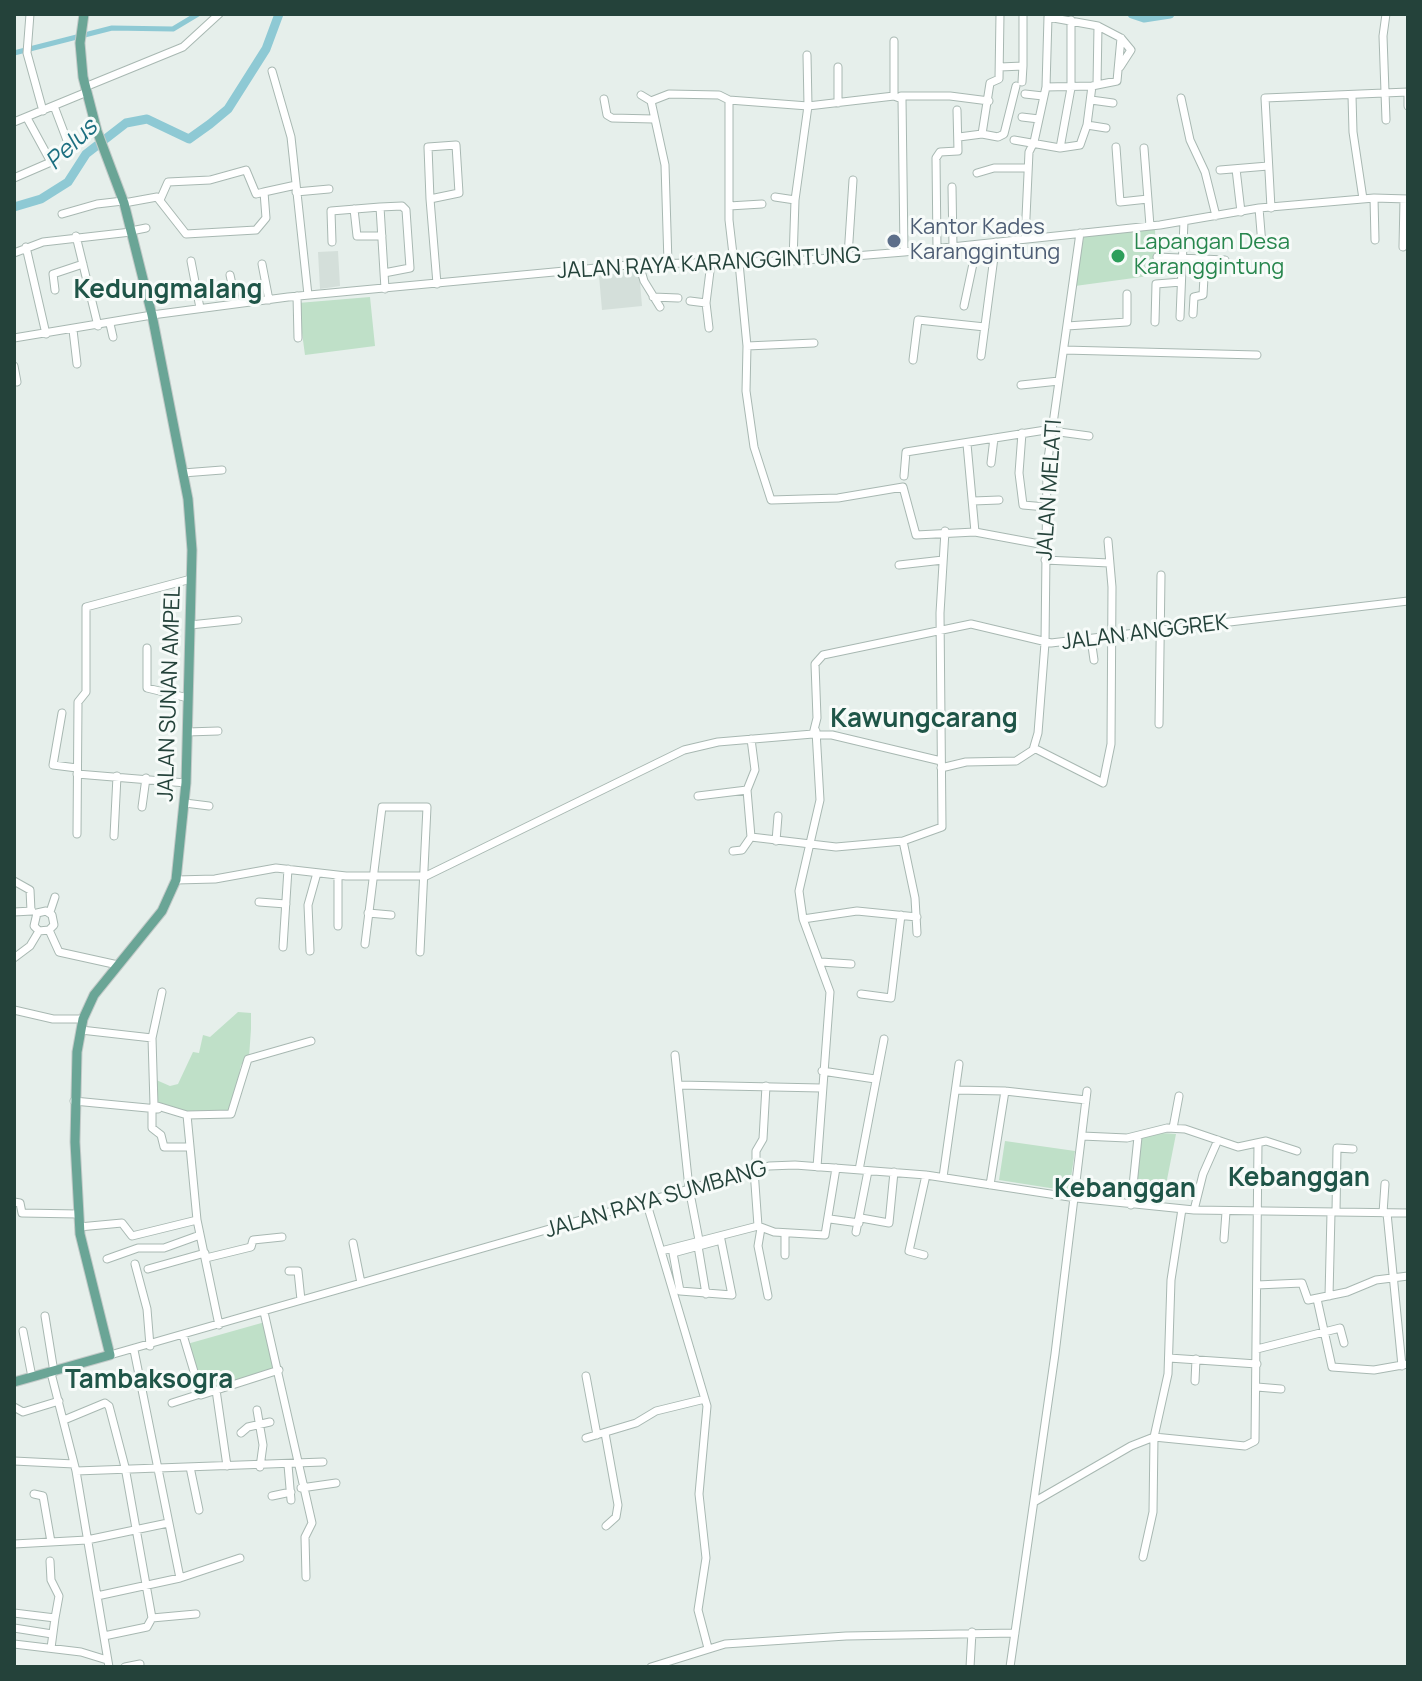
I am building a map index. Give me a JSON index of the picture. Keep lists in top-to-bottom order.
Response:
{
  "streets": {
    "main road": ["JALAN SUNAN AMPEL"],
    "street": [
      "JALAN RAYA KARANGGINTUNG",
      "JALAN MELATI",
      "JALAN ANGGREK",
      "JALAN RAYA SUMBANG"
    ]
  },
  "crossings": [
    ["JALAN RAYA KARANGGINTUNG", "JALAN MELATI"],
    ["JALAN RAYA KARANGGINTUNG", "JALAN SUNAN AMPEL"],
    ["JALAN MELATI", "JALAN ANGGREK"],
    ["JALAN SUNAN AMPEL", "JALAN RAYA SUMBANG"]
  ],
  "districts": [
    "Kedungmalang",
    "Kawungcarang",
    "Kebanggan",
    "Kebanggan",
    "Tambaksogra"
  ],
  "water": ["Pelus"],
  "places": ["Kantor Kades Karanggintung", "Lapangan Desa Karanggintung"]
}
